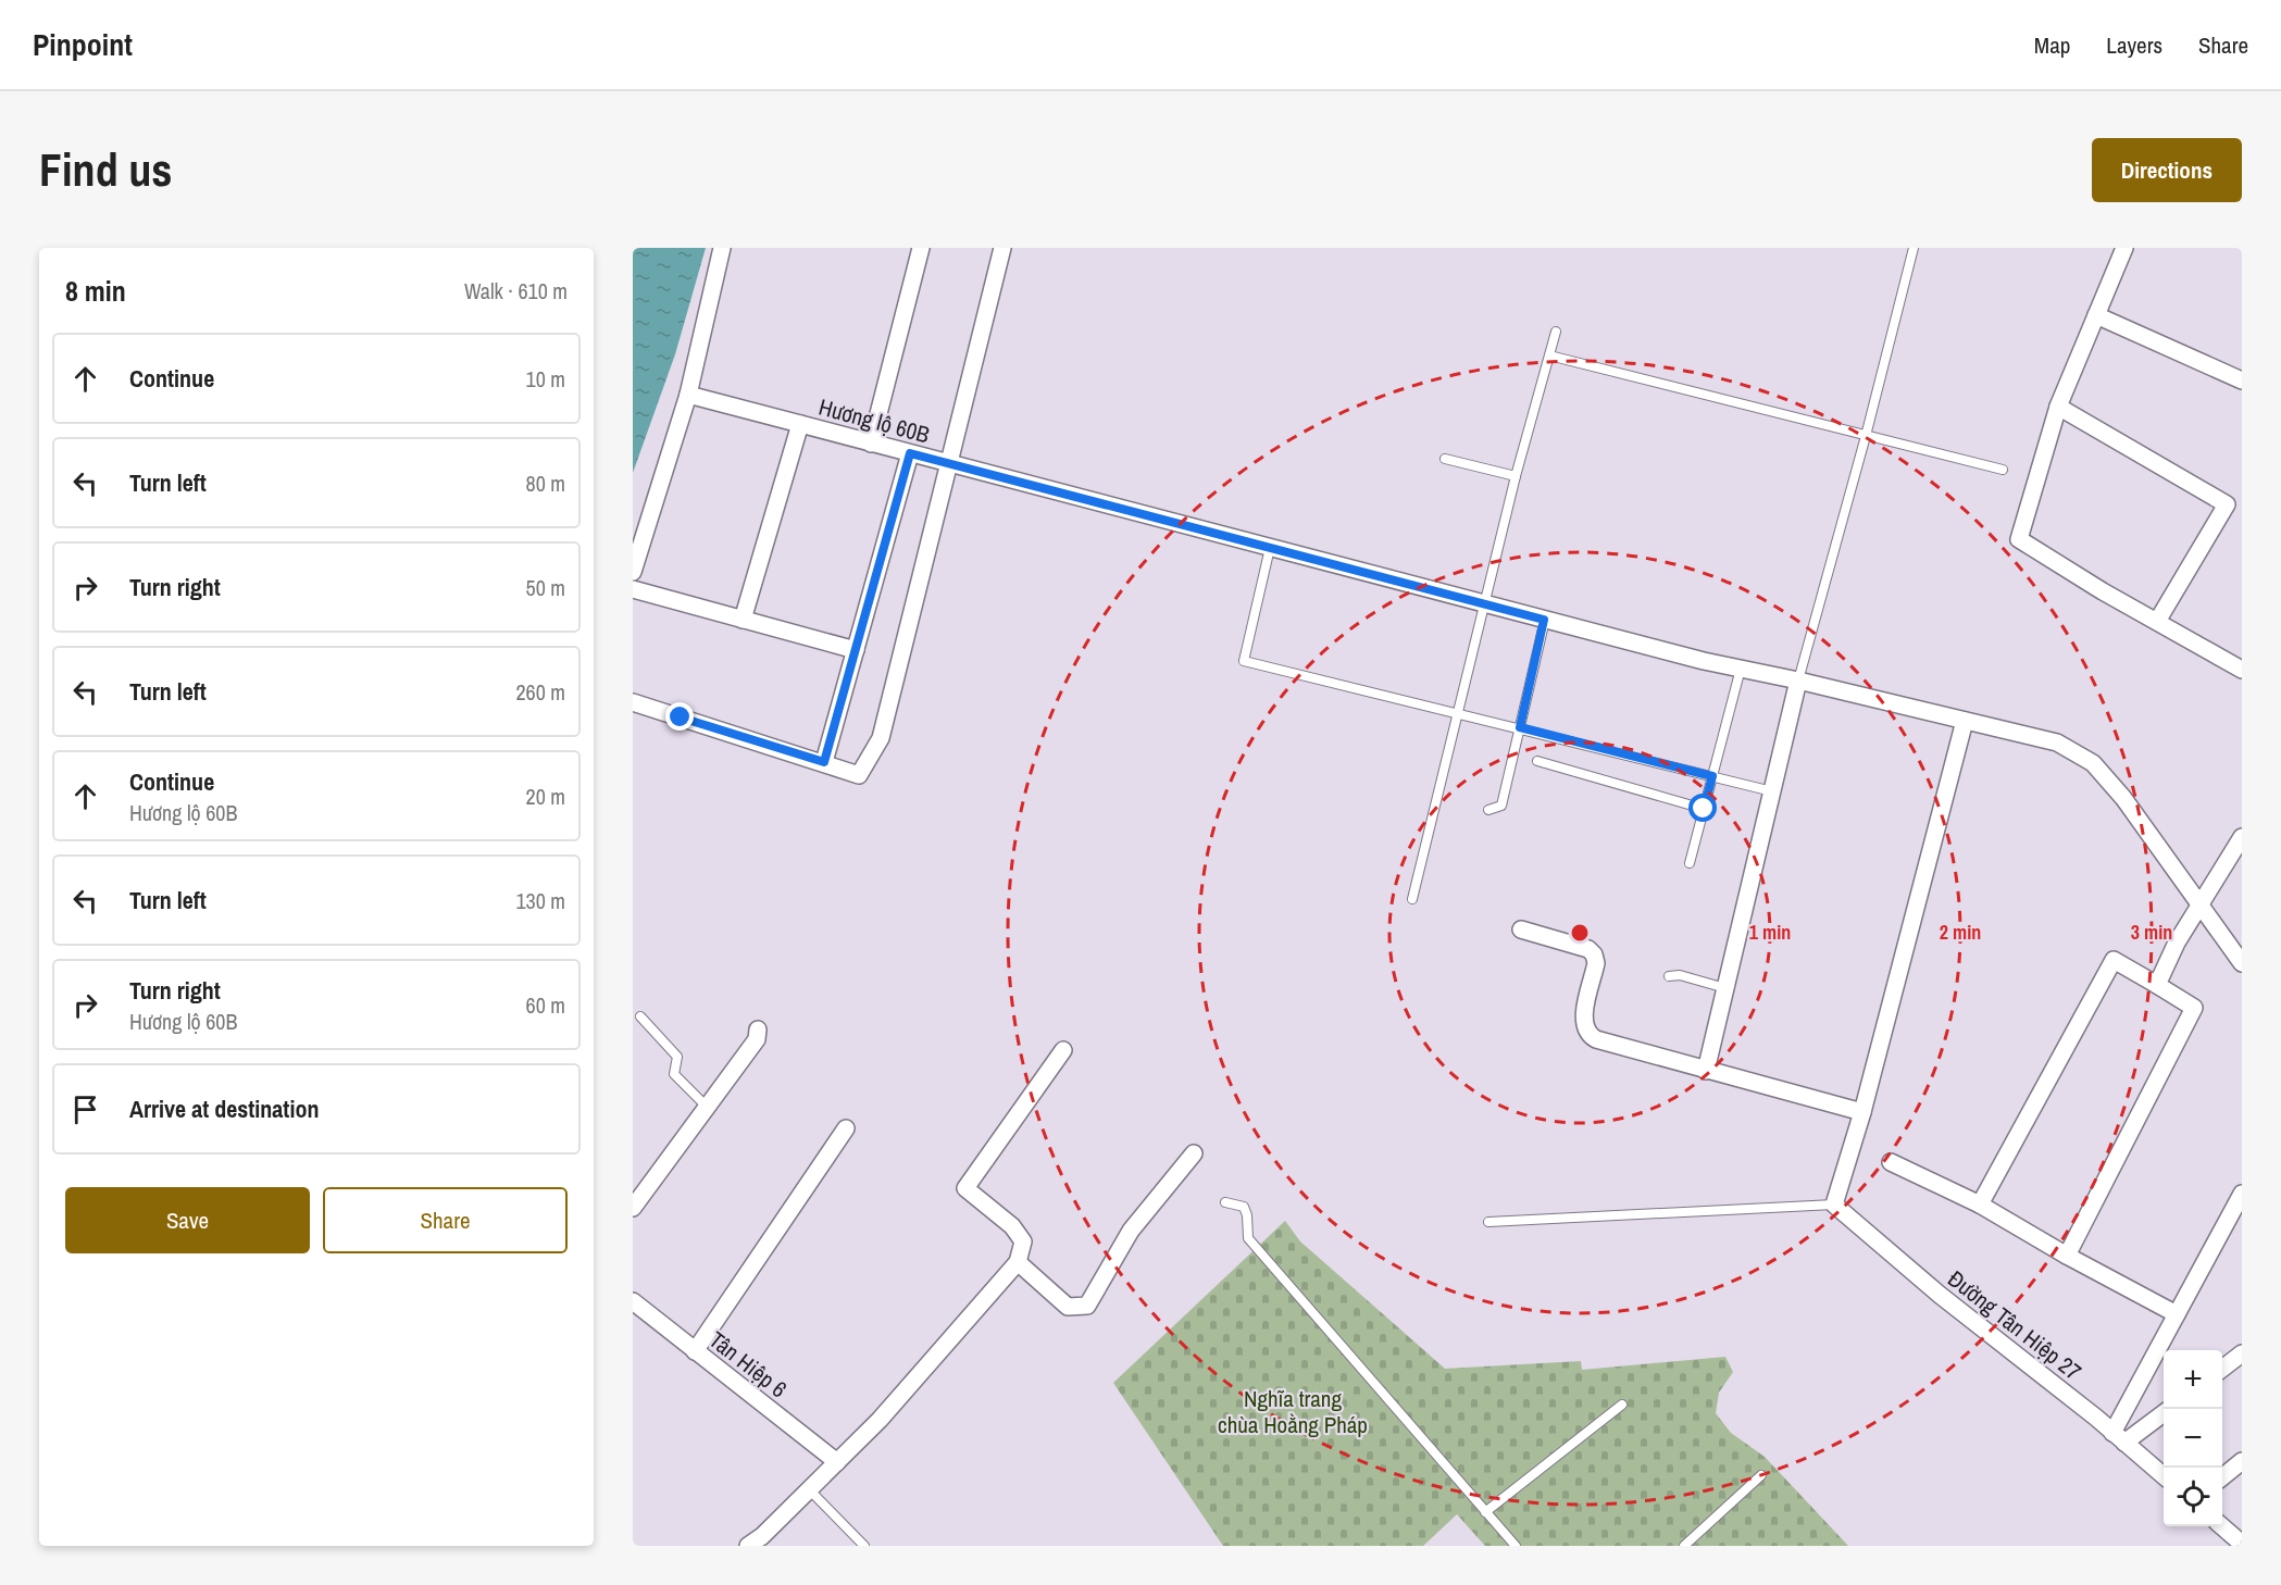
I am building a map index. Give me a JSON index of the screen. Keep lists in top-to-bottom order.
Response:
{
  "streets": {
    "street": ["Hương lộ 60B", "Đường Tân Hiệp 27", "Tân Hiệp 6"]
  },
  "parks": ["Nghĩa trang chùa Hoằng Pháp"],
  "page": {
    "header": "Pinpoint",
    "nav": ["Map", "Layers", "Share"],
    "buttons": [
      "Directions",
      ["Save", "Share"]
    ],
    "title": "Find us",
    "heading": ["8 min", "Walk · 610 m"],
    "list": [
      ["Continue", "10 m"],
      ["Turn left", "80 m"],
      ["Turn right", "50 m"],
      ["Turn left", "260 m"],
      ["Continue", "Hương lộ 60B", "20 m"],
      ["Turn left", "130 m"],
      ["Turn right", "Hương lộ 60B", "60 m"],
      "Arrive at destination"
    ],
    "map_buttons": ["+", "−"]
  },
  "rings": ["1 min", "2 min", "3 min"]
}
